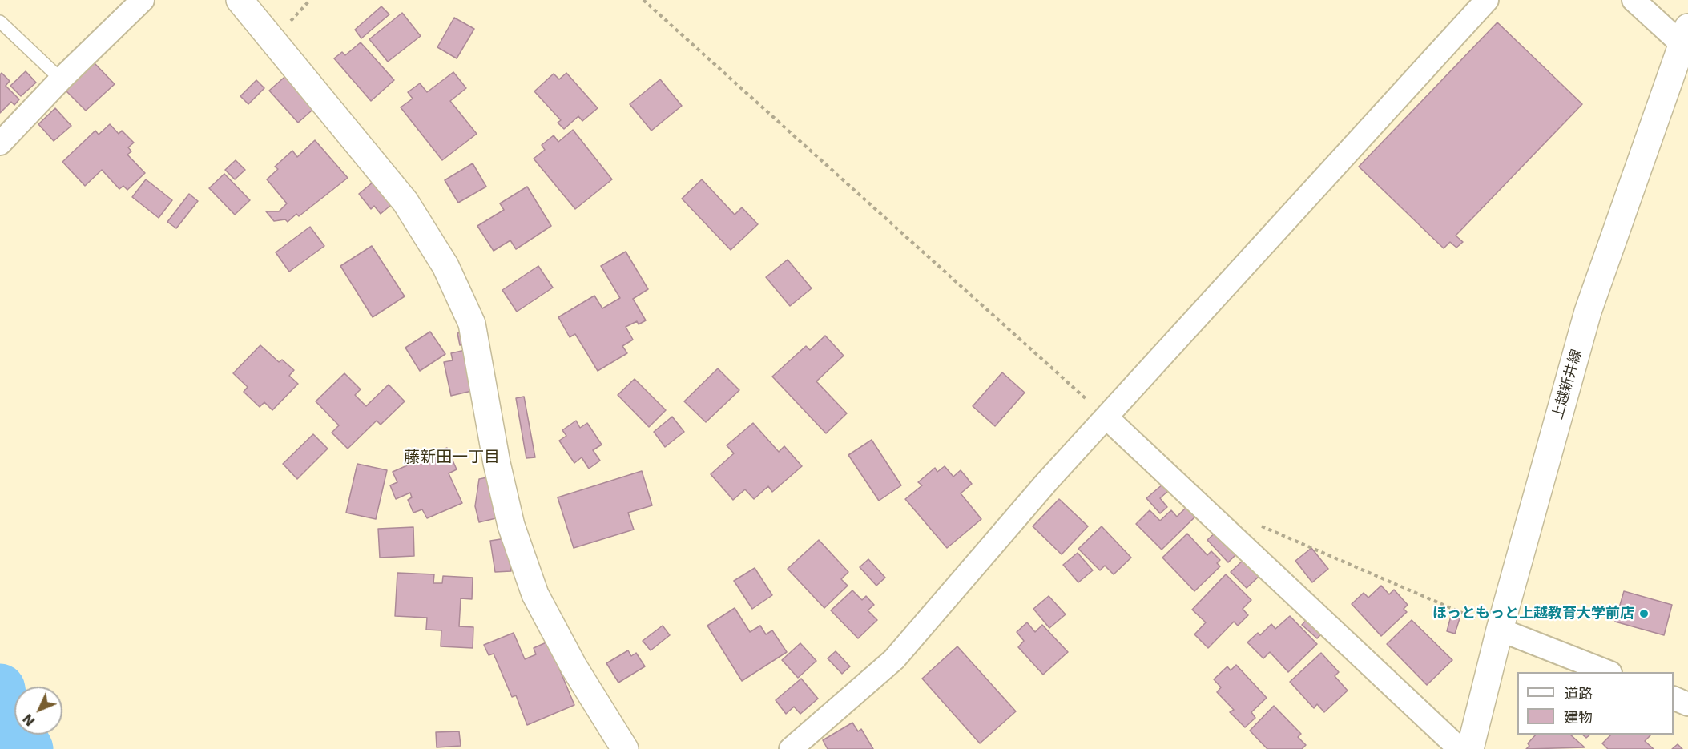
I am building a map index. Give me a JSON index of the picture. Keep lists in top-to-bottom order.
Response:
{
  "streets": {
    "street": ["上越新井線"]
  },
  "districts": ["藤新田一丁目"],
  "places": ["ほっともっと上越教育大学前店"],
  "legend": ["道路", "建物"],
  "north": "bottom left"
}
